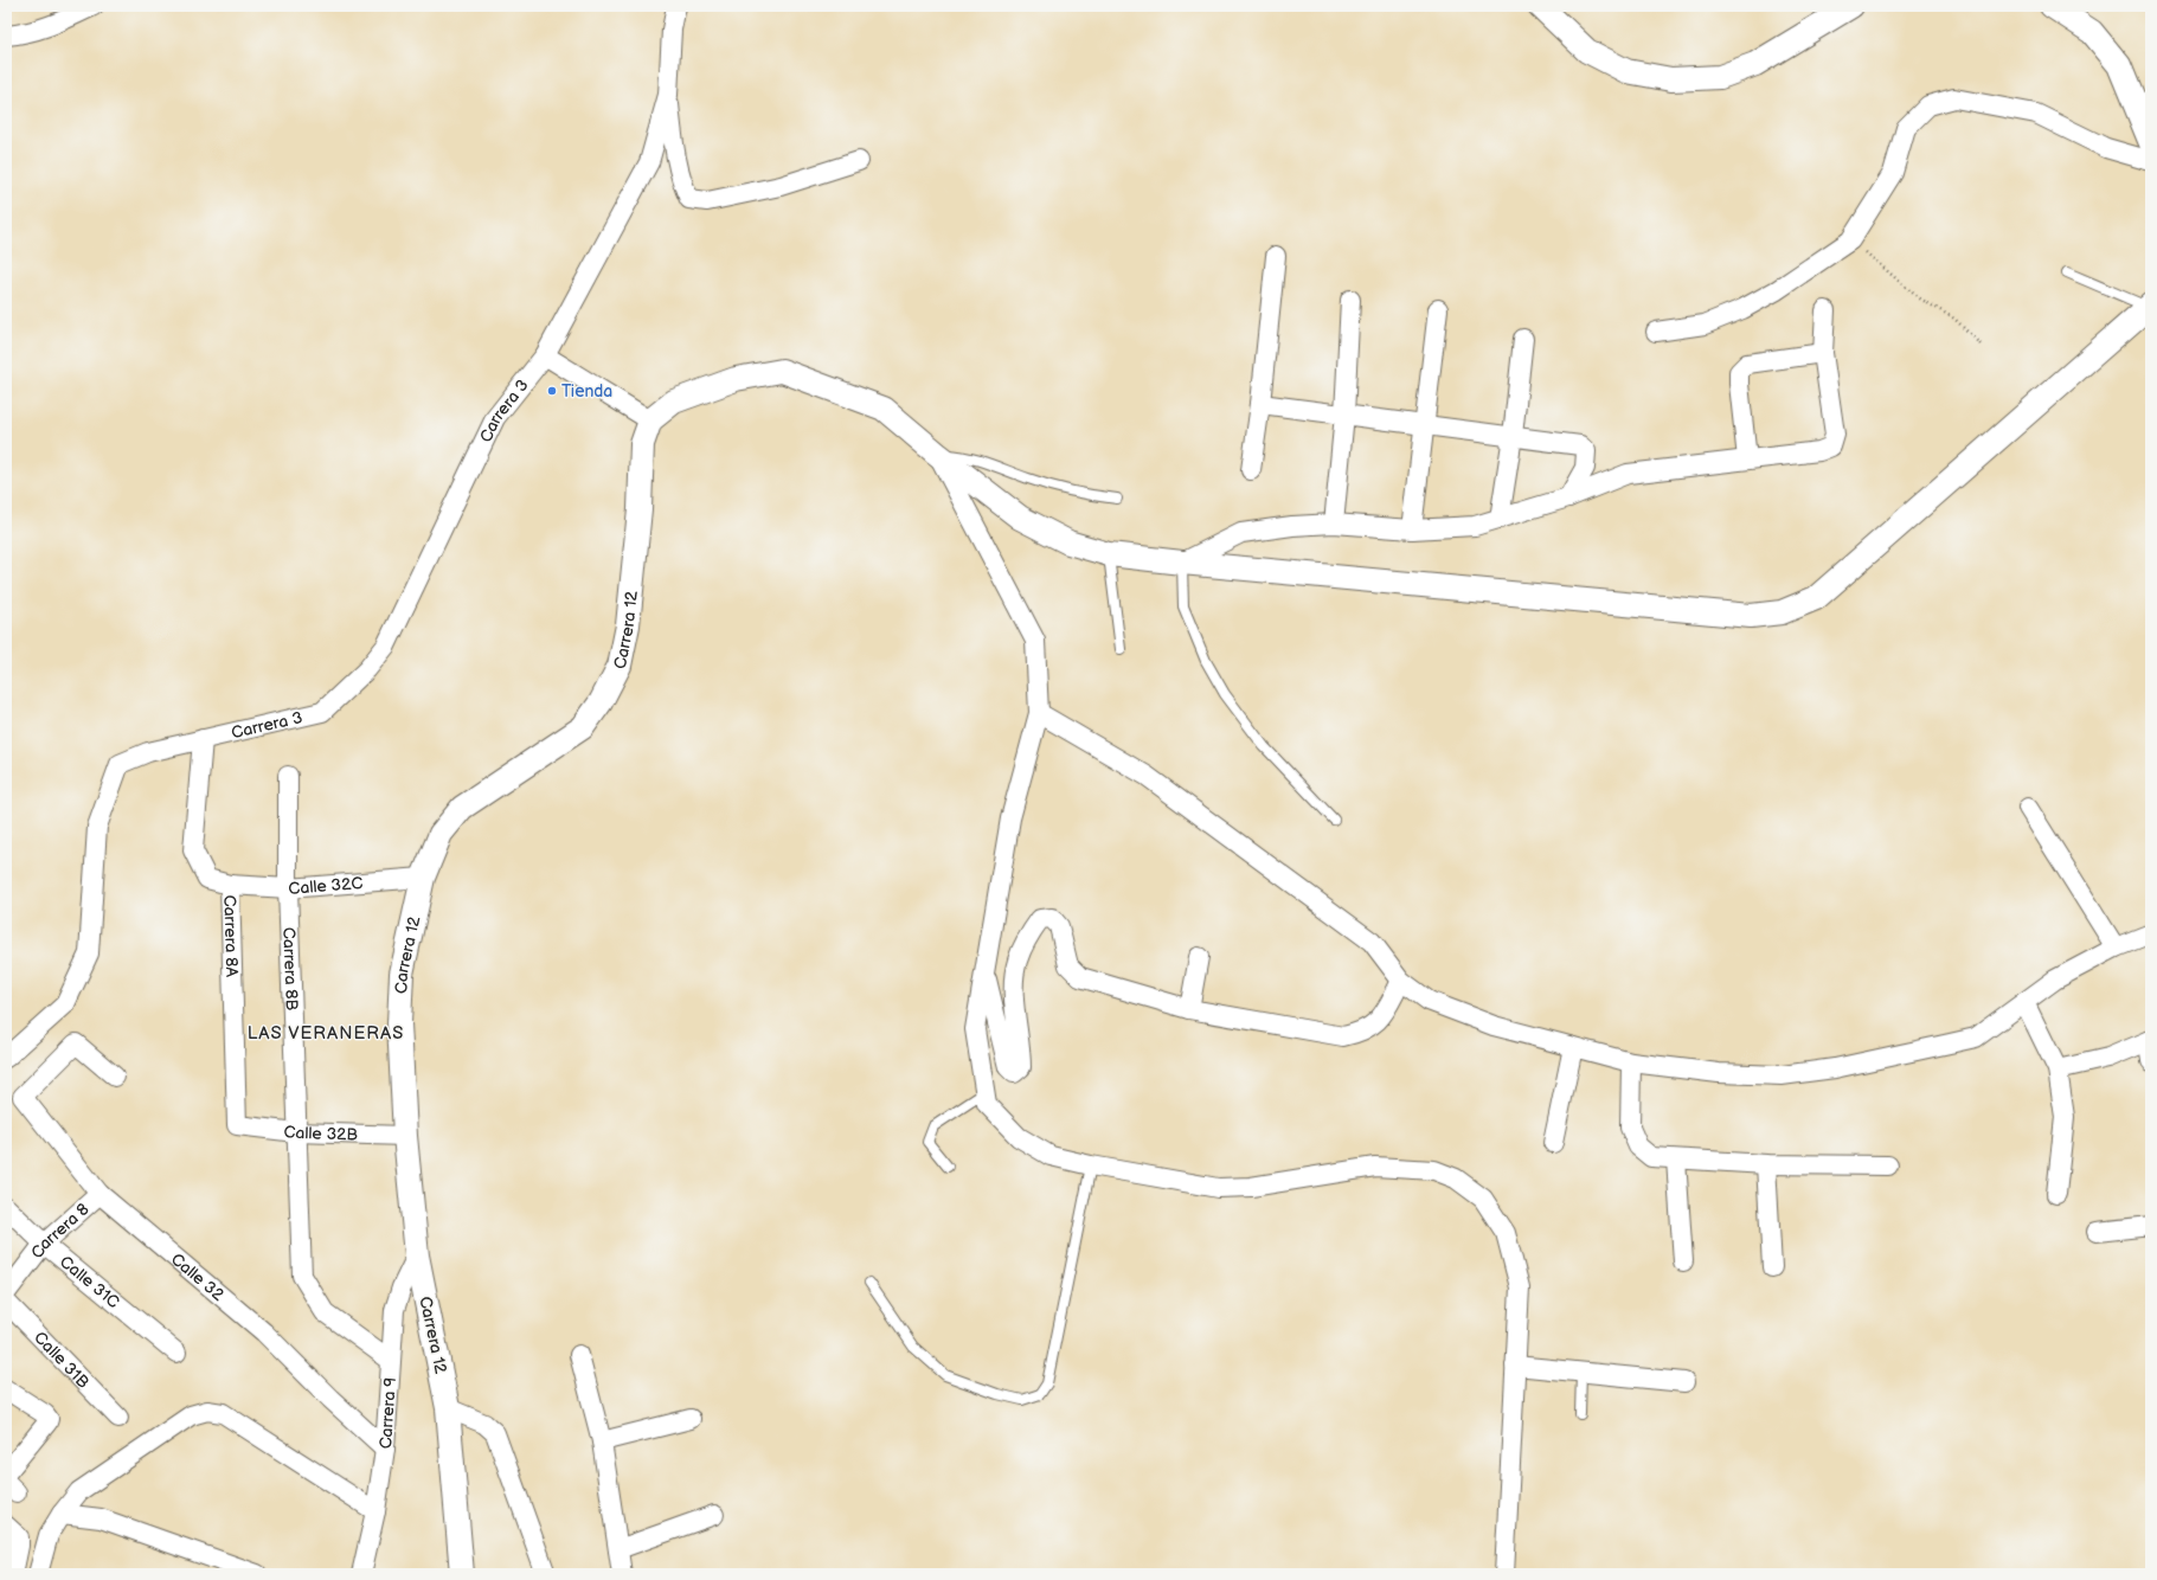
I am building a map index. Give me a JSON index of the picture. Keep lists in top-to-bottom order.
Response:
{
  "streets": {
    "street": [
      "Carrera 3",
      "Carrera 12",
      "Calle 32C",
      "Carrera 8A",
      "Carrera 8B",
      "Calle 32B",
      "Carrera 8",
      "Calle 32",
      "Calle 31C",
      "Calle 31B",
      "Carrera 9"
    ]
  },
  "crossings": [
    ["Carrera 3", "Carrera 8A"],
    ["Carrera 12", "Calle 32C"],
    ["Carrera 12", "Calle 32B"],
    ["Carrera 12", "Carrera 9"],
    ["Calle 32C", "Carrera 8A"],
    ["Calle 32C", "Carrera 8B"],
    ["Carrera 8A", "Calle 32B"],
    ["Carrera 8B", "Calle 32B"],
    ["Carrera 8B", "Carrera 9"],
    ["Carrera 8", "Calle 32"],
    ["Carrera 8", "Calle 31C"],
    ["Calle 32", "Carrera 9"]
  ],
  "districts": ["LAS VERANERAS"],
  "places": ["Tienda"]
}
